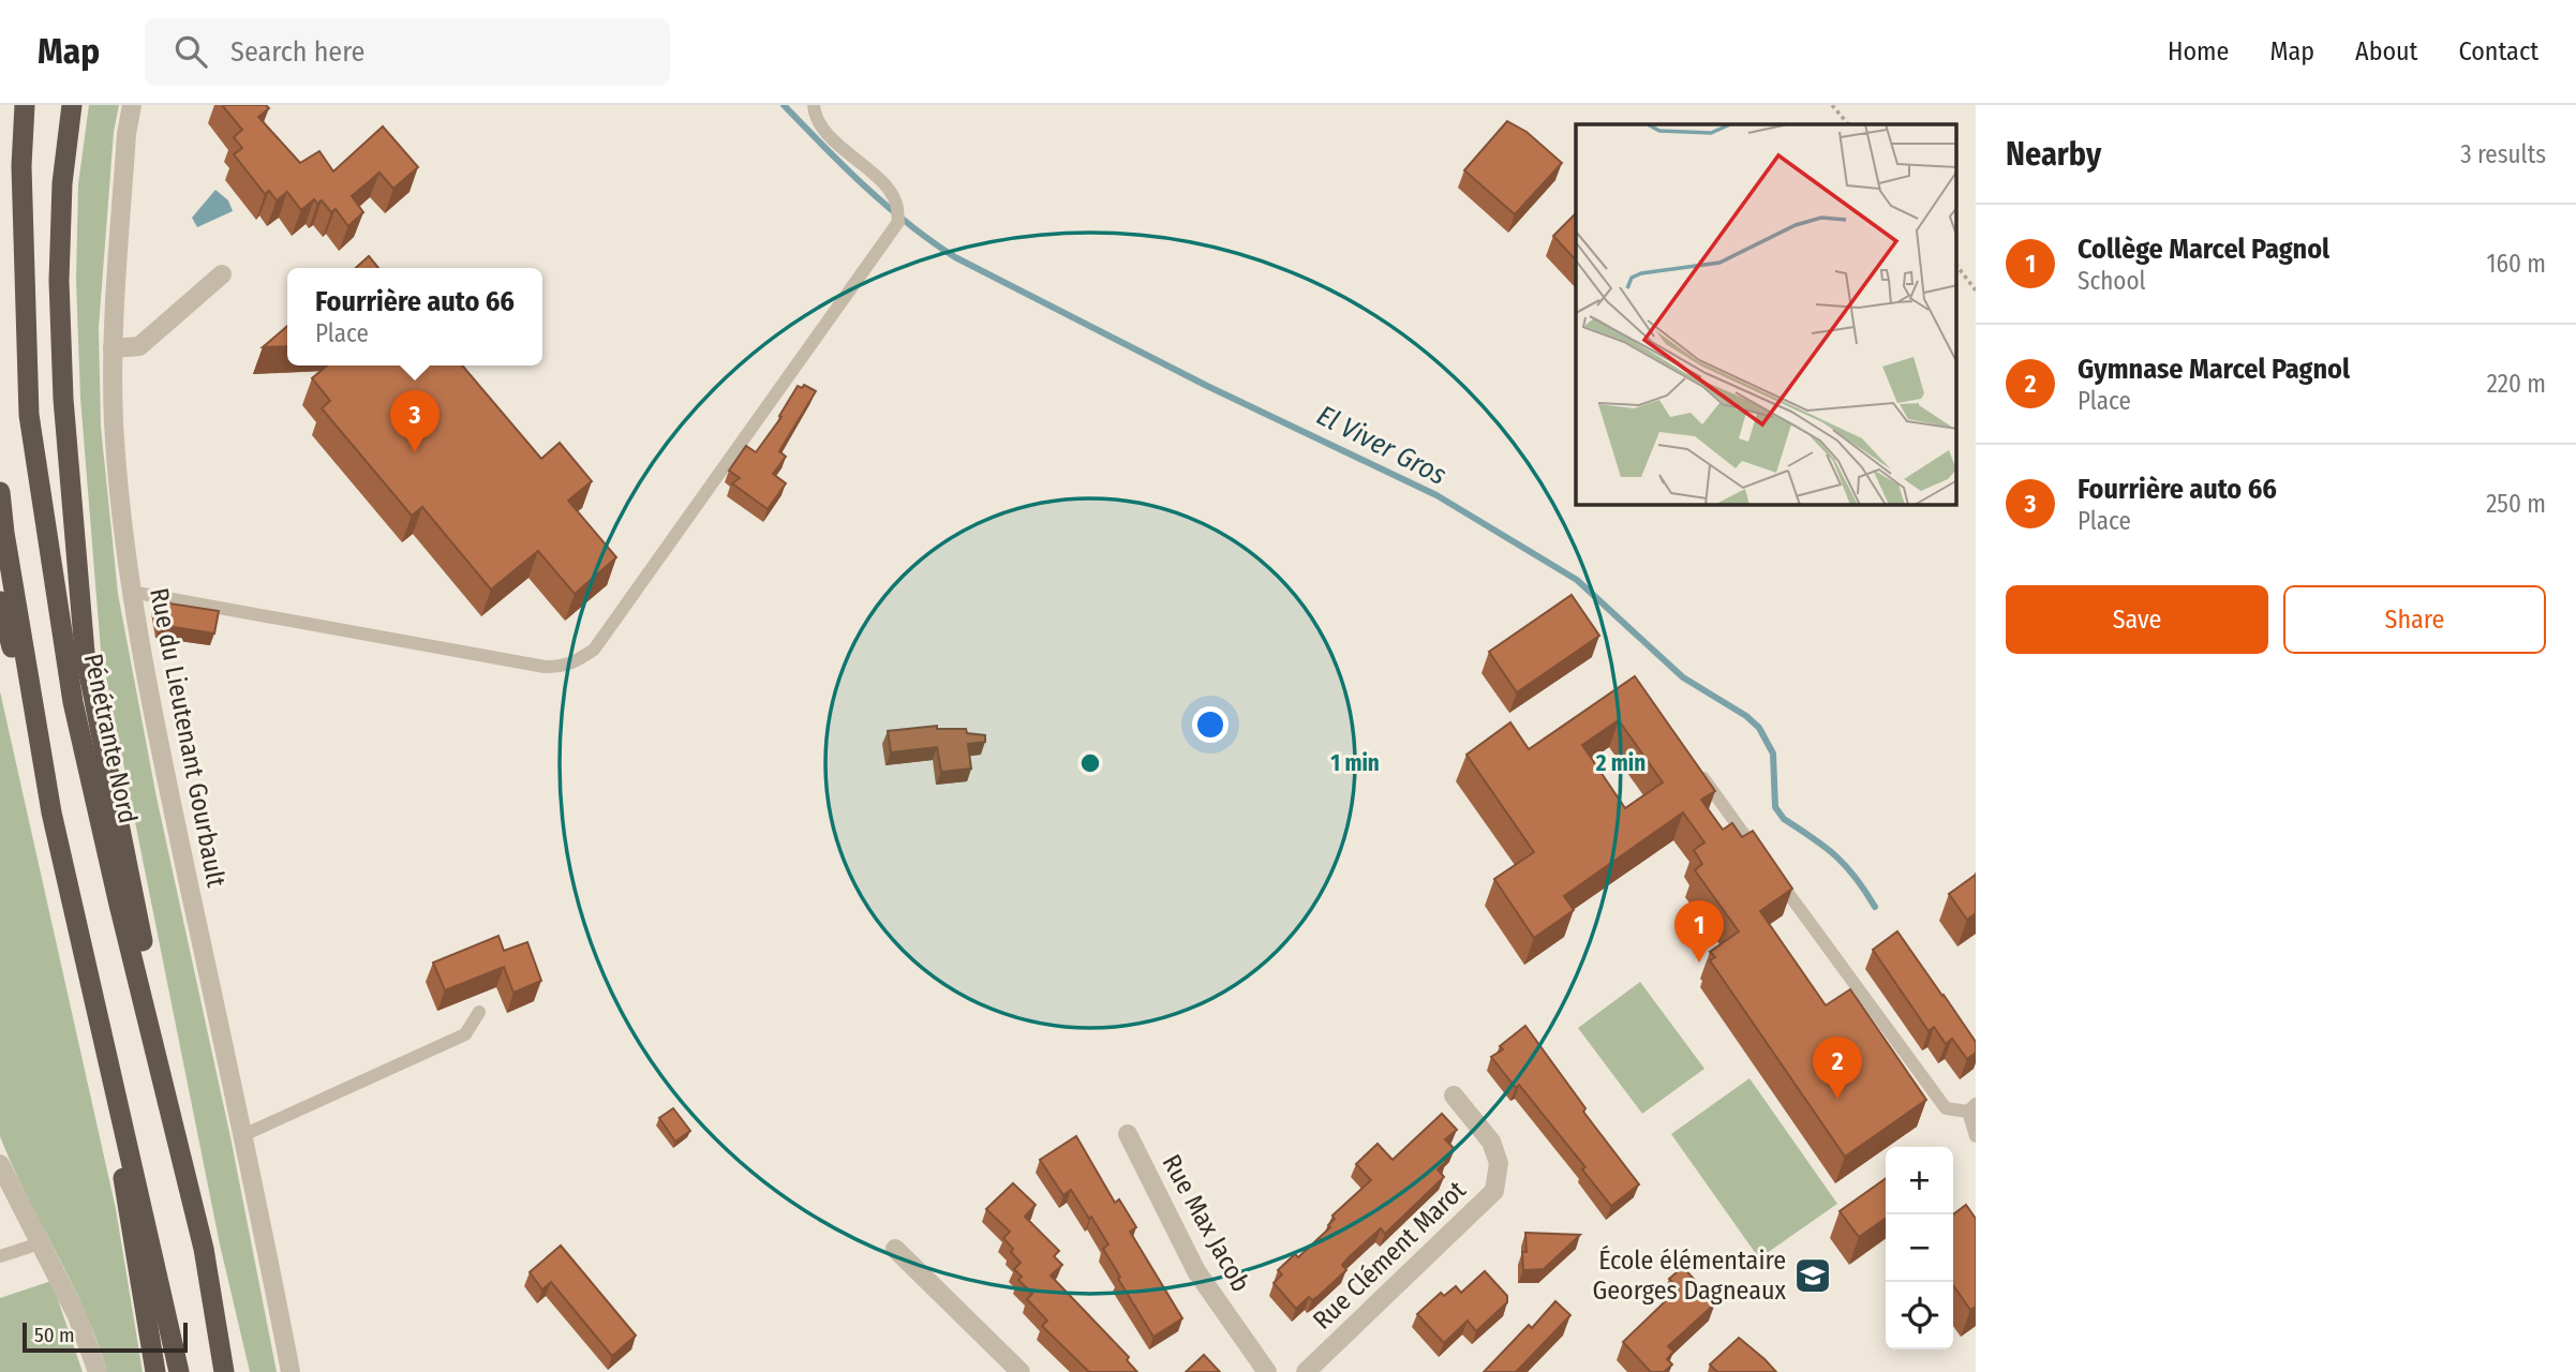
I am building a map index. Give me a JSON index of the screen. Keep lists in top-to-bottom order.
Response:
{
  "streets": {
    "highway": ["Pénétrante Nord"],
    "street": ["Rue du Lieutenant Gourbault", "Rue Max Jacob", "Rue Clément Marot"]
  },
  "water": ["El Viver Gros"],
  "places": {
    "school or university": ["École élémentaire Georges Dagneaux"]
  },
  "scale_bar": "50 m",
  "page": {
    "header": "Map",
    "search": "Search here",
    "nav": [
      "Home",
      "Map",
      "About",
      "Contact"
    ],
    "heading": ["Nearby", "3 results"],
    "list": [
      {
        "mark": "1",
        "name": "Collège Marcel Pagnol",
        "note": "School",
        "value": "160 m"
      },
      {
        "mark": "2",
        "name": "Gymnase Marcel Pagnol",
        "note": "Place",
        "value": "220 m"
      },
      {
        "mark": "3",
        "name": "Fourrière auto 66",
        "note": "Place",
        "value": "250 m"
      }
    ],
    "popup": ["Fourrière auto 66", "Place"],
    "pins": ["3", "1", "2"],
    "buttons": ["Save", "Share"],
    "map_buttons": ["+", "−"],
    "scale": "50 m"
  },
  "rings": ["1 min", "2 min"]
}
